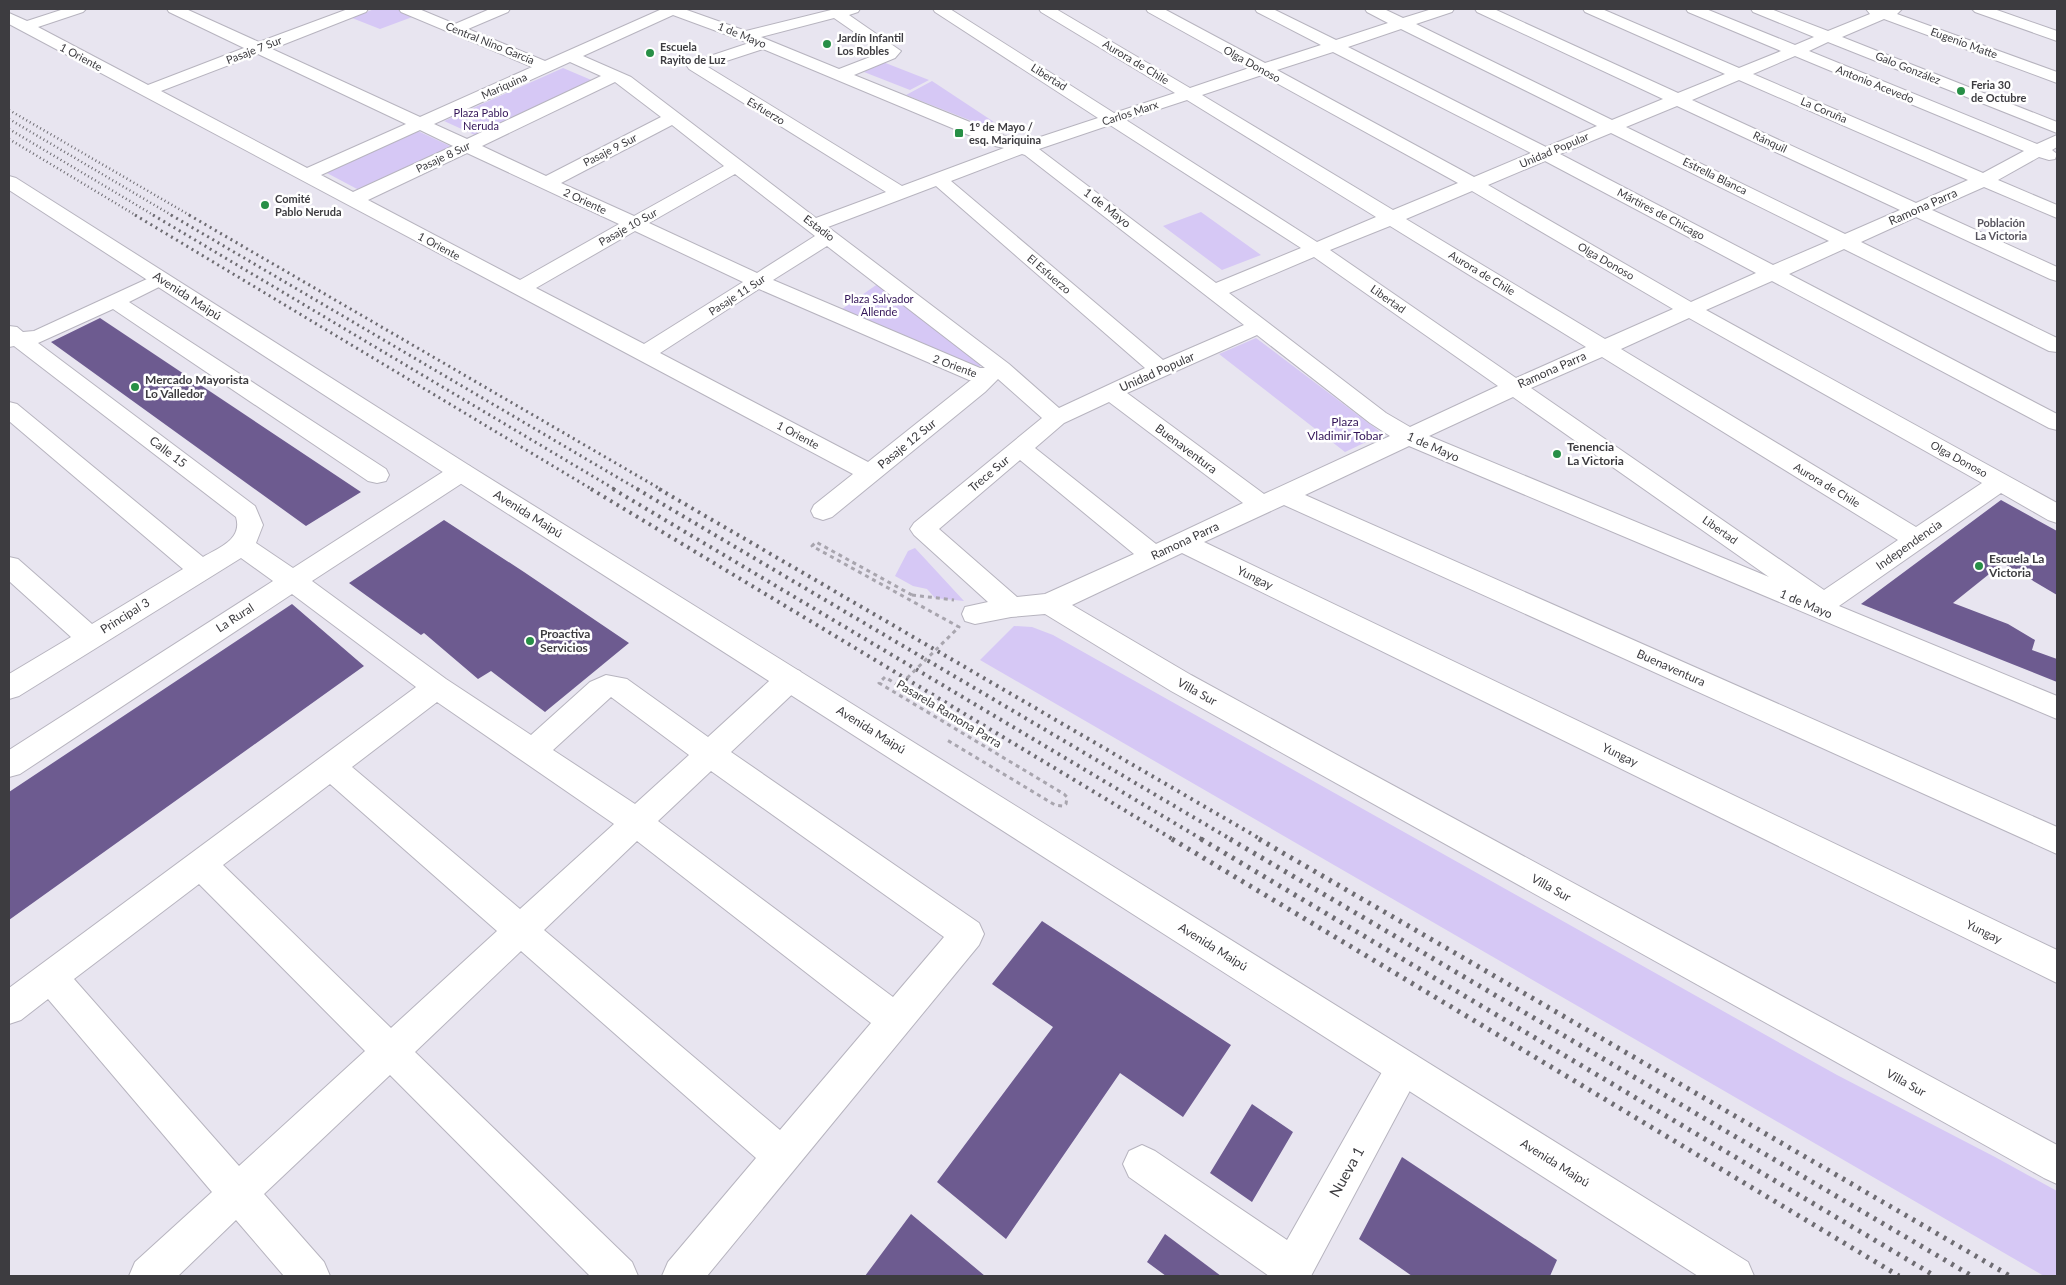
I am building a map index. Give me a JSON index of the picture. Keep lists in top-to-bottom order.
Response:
{
  "streets": {
    "street": [
      "1 de Mayo",
      "Central Nino García",
      "Eugenio Matte",
      "Pasaje 7 Sur",
      "1 Oriente",
      "Aurora de Chile",
      "Olga Donoso",
      "Galo González",
      "Libertad",
      "Antonio Acevedo",
      "Mariquina",
      "La Coruña",
      "Esfuerzo",
      "Carlos Marx",
      "Ránquil",
      "Pasaje 9 Sur",
      "Unidad Popular",
      "Pasaje 8 Sur",
      "Estrella Blanca",
      "2 Oriente",
      "Ramona Parra",
      "Mártires de Chicago",
      "Pasaje 10 Sur",
      "Estadio",
      "El Esfuerzo",
      "Pasaje 11 Sur",
      "Avenida Maipú",
      "Pasaje 12 Sur",
      "Buenaventura",
      "Calle 15",
      "Trece Sur",
      "Independencia",
      "Yungay",
      "Principal 3",
      "La Rural",
      "Villa Sur",
      "Nueva 1"
    ],
    "path": ["Pasarela Ramona Parra"]
  },
  "crossings": [
    ["1 de Mayo", "Libertad"],
    ["1 de Mayo", "Mariquina"],
    ["1 de Mayo", "Esfuerzo"],
    ["1 de Mayo", "Carlos Marx"],
    ["1 de Mayo", "Unidad Popular"],
    ["1 de Mayo", "Ramona Parra"],
    ["1 de Mayo", "Independencia"],
    ["Central Nino García", "Mariquina"],
    ["Eugenio Matte", "Unidad Popular"],
    ["Pasaje 7 Sur", "1 Oriente"],
    ["Pasaje 7 Sur", "2 Oriente"],
    ["1 Oriente", "Mariquina"],
    ["1 Oriente", "Pasaje 8 Sur"],
    ["1 Oriente", "Pasaje 10 Sur"],
    ["1 Oriente", "Pasaje 11 Sur"],
    ["1 Oriente", "Pasaje 12 Sur"],
    ["Aurora de Chile", "Carlos Marx"],
    ["Aurora de Chile", "Unidad Popular"],
    ["Aurora de Chile", "Ramona Parra"],
    ["Aurora de Chile", "Independencia"],
    ["Olga Donoso", "Carlos Marx"],
    ["Olga Donoso", "Unidad Popular"],
    ["Olga Donoso", "Ramona Parra"],
    ["Olga Donoso", "Independencia"],
    ["Galo González", "Unidad Popular"],
    ["Libertad", "Carlos Marx"],
    ["Libertad", "Unidad Popular"],
    ["Libertad", "Ramona Parra"],
    ["Libertad", "Independencia"],
    ["Antonio Acevedo", "Unidad Popular"],
    ["Antonio Acevedo", "Ramona Parra"],
    ["Mariquina", "2 Oriente"],
    ["Mariquina", "Estadio"],
    ["La Coruña", "Unidad Popular"],
    ["La Coruña", "Ramona Parra"],
    ["Esfuerzo", "Carlos Marx"],
    ["Carlos Marx", "Estrella Blanca"],
    ["Carlos Marx", "Mártires de Chicago"],
    ["Carlos Marx", "Estadio"],
    ["Carlos Marx", "El Esfuerzo"],
    ["Carlos Marx", "Pasaje 11 Sur"],
    ["Ránquil", "Unidad Popular"],
    ["Ránquil", "Ramona Parra"],
    ["Pasaje 9 Sur", "2 Oriente"],
    ["Pasaje 9 Sur", "Estadio"],
    ["Unidad Popular", "Estrella Blanca"],
    ["Unidad Popular", "Mártires de Chicago"],
    ["Unidad Popular", "Estadio"],
    ["Unidad Popular", "El Esfuerzo"],
    ["Unidad Popular", "Buenaventura"],
    ["Unidad Popular", "Trece Sur"],
    ["Pasaje 8 Sur", "2 Oriente"],
    ["Pasaje 8 Sur", "Estadio"],
    ["Estrella Blanca", "Ramona Parra"],
    ["2 Oriente", "Pasaje 10 Sur"],
    ["2 Oriente", "Estadio"],
    ["2 Oriente", "Pasaje 11 Sur"],
    ["2 Oriente", "Pasaje 12 Sur"],
    ["Ramona Parra", "Mártires de Chicago"],
    ["Ramona Parra", "Buenaventura"],
    ["Ramona Parra", "Yungay"],
    ["Ramona Parra", "Villa Sur"],
    ["Pasaje 10 Sur", "Estadio"],
    ["Estadio", "Pasaje 11 Sur"],
    ["Estadio", "Pasaje 12 Sur"],
    ["Estadio", "Trece Sur"],
    ["Avenida Maipú", "La Rural"],
    ["Avenida Maipú", "Nueva 1"],
    ["Calle 15", "Principal 3"]
  ],
  "districts": ["Población La Victoria"],
  "parks": ["Plaza Pablo Neruda", "Plaza Salvador Allende", "Plaza Vladimir Tobar"],
  "places": {
    "other": [
      "Jardín Infantil Los Robles",
      "Escuela Rayito de Luz",
      "Feria 30 de Octubre",
      "Comité Pablo Neruda",
      "Mercado Mayorista Lo Valledor",
      "Tenencia La Victoria",
      "Escuela La Victoria",
      "Proactiva Servicios"
    ],
    "transit": ["1° de Mayo / esq. Mariquina"]
  }
}
